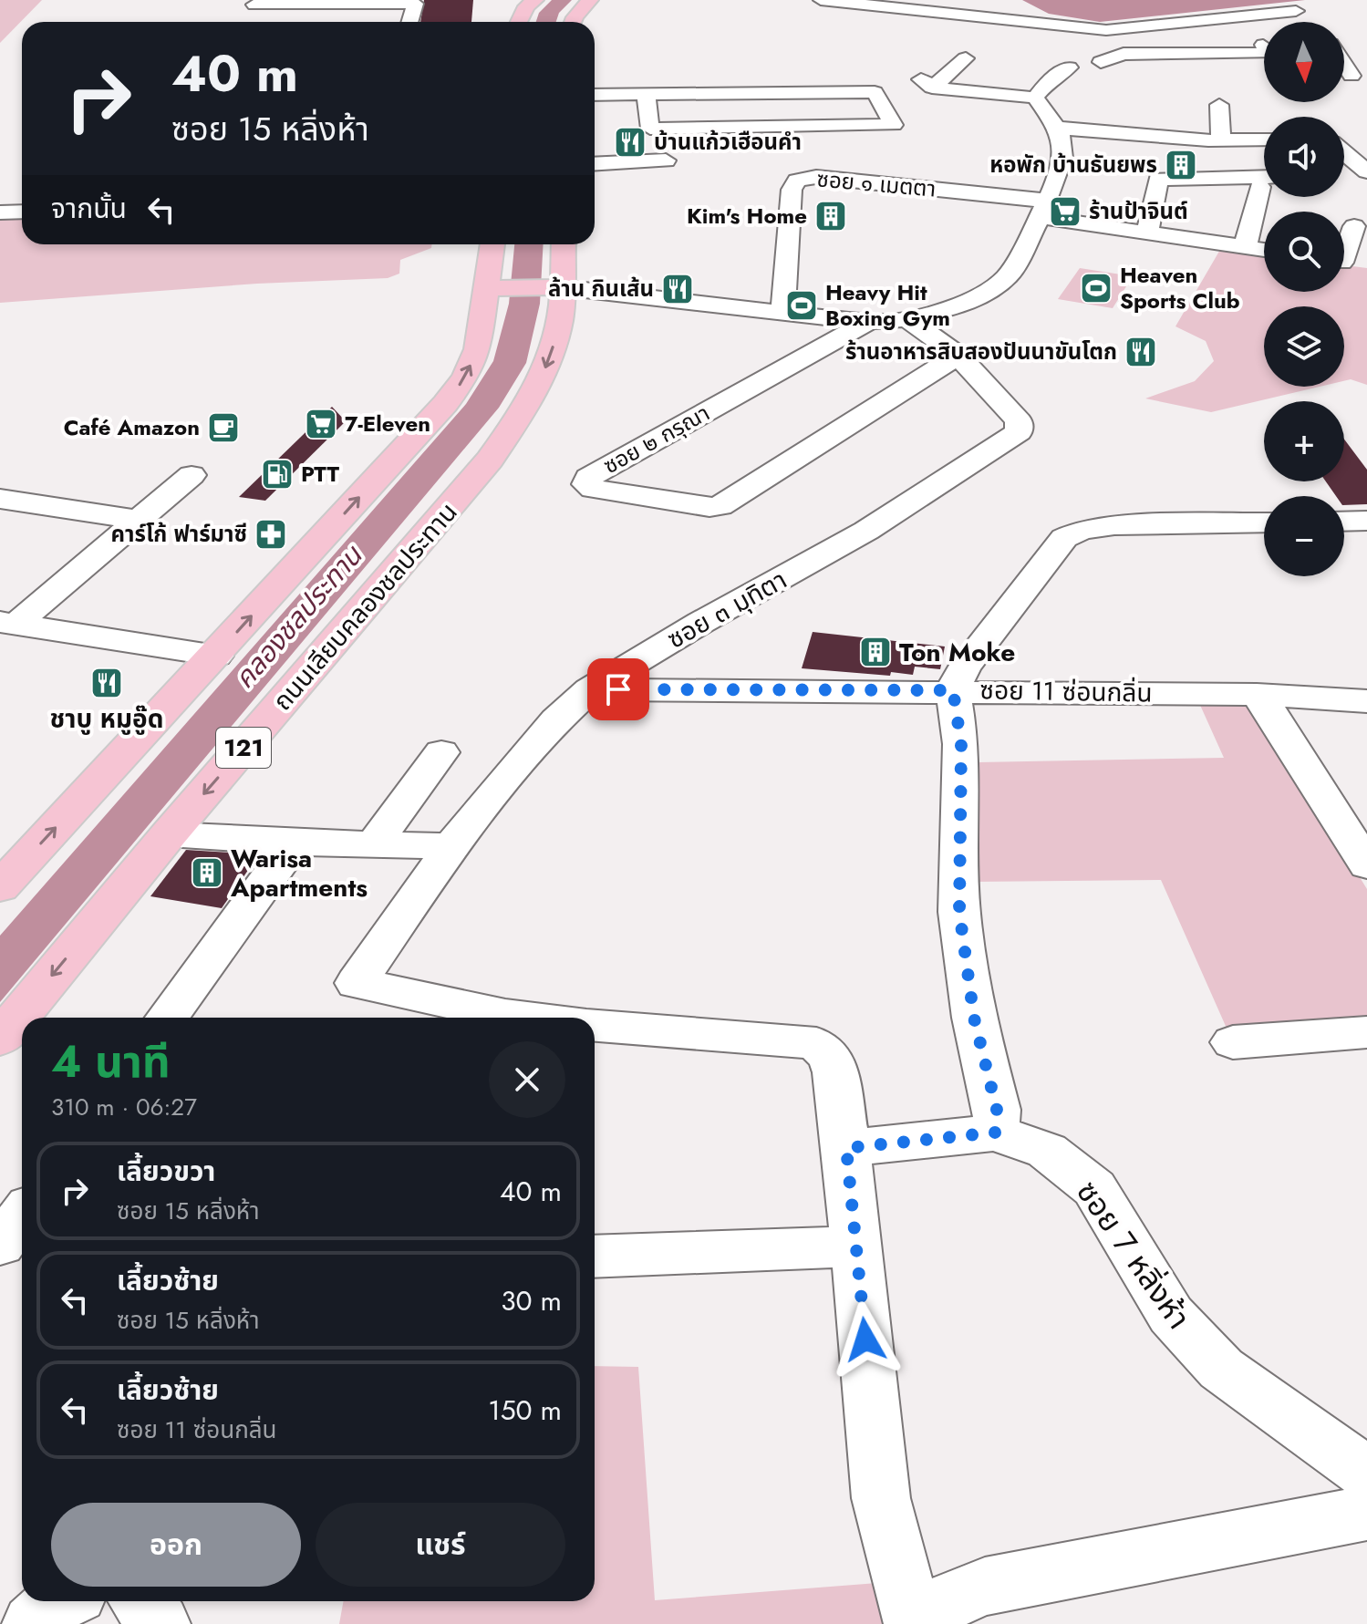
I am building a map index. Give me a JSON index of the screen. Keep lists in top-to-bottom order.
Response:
{
  "streets": {
    "main road": ["ถนนเลียบคลองชลประทาน", "121"],
    "street": [
      "ซอย ๑ เมตตา",
      "ซอย ๒ กรุณา",
      "ซอย ๓ มุทิตา",
      "ซอย 11 ซ่อนกลิ่น",
      "ซอย 7 หลิ่งห้า"
    ]
  },
  "crossings": [
    ["ซอย ๒ กรุณา", "ซอย ๓ มุทิตา"],
    ["ซอย ๓ มุทิตา", "ซอย 11 ซ่อนกลิ่น"]
  ],
  "water": ["คลองชลประทาน"],
  "places": {
    "restaurant": [
      "บ้านแก้วเฮือนคำ",
      "ล้าน กินเส้น",
      "ร้านอาหารสิบสองปันนาขันโตก",
      "ชาบู หมูอู๊ด"
    ],
    "building": [
      "หอพัก บ้านธันยพร",
      "Kim's Home",
      "Ton Moke",
      "Warisa Apartments"
    ],
    "supermarket": ["ร้านป้าจินต์", "7-Eleven"],
    "sports": ["Heaven Sports Club", "Heavy Hit Boxing Gym"],
    "cafe": ["Café Amazon"],
    "fuel station": ["PTT"],
    "pharmacy": ["คาร์โก้ ฟาร์มาซี"]
  },
  "north": "bottom",
  "page": {
    "map_buttons": ["+", "−"],
    "turn": ["40 m", "ซอย 15 หลิ่งห้า"],
    "then": "จากนั้น",
    "heading": ["4 นาที", "310 m · 06:27"],
    "list": [
      {
        "name": "เลี้ยวขวา",
        "note": "ซอย 15 หลิ่งห้า",
        "value": "40 m"
      },
      {
        "name": "เลี้ยวซ้าย",
        "note": "ซอย 15 หลิ่งห้า",
        "value": "30 m"
      },
      {
        "name": "เลี้ยวซ้าย",
        "note": "ซอย 11 ซ่อนกลิ่น",
        "value": "150 m"
      }
    ],
    "buttons": ["ออก", "แชร์"]
  }
}
